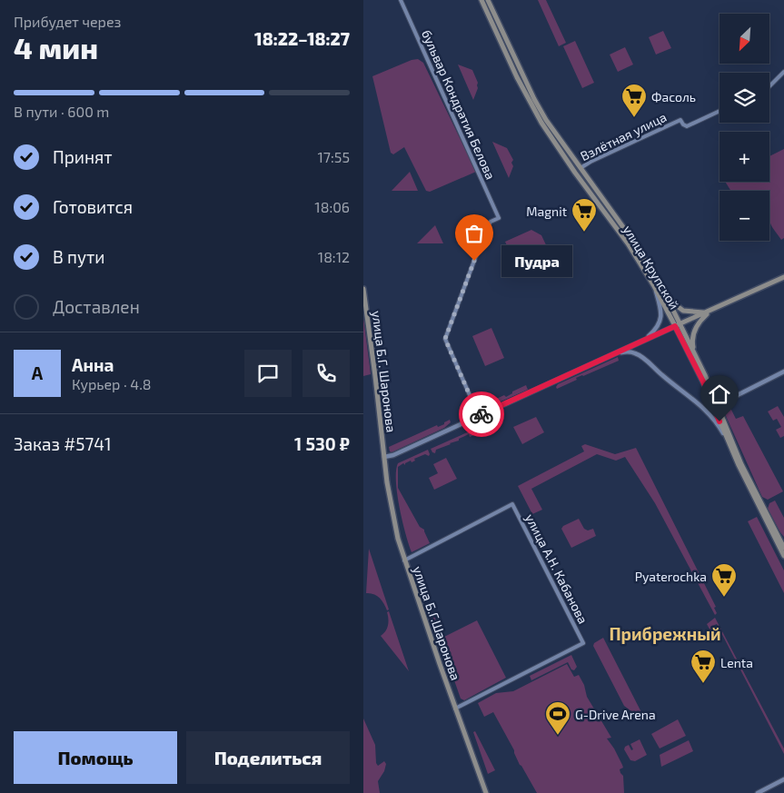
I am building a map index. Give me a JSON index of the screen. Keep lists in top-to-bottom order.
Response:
{
  "streets": {
    "main road": ["улица Крупской", "улица Б.Г. Шаронова", "улица Б.Г.Шаронова"],
    "street": ["бульвар Кондратия Белова", "Взлётная улица", "улица А.Н. Кабанова"]
  },
  "crossings": [
    ["Взлётная улица", "улица Крупской"],
    ["улица Б.Г. Шаронова", "улица Б.Г.Шаронова"],
    ["улица А.Н. Кабанова", "улица Б.Г.Шаронова"]
  ],
  "districts": ["Прибрежный"],
  "places": {
    "supermarket": [
      "Фасоль",
      "Magnit",
      "Pyaterochka",
      "Lenta"
    ],
    "other": ["Пудра"],
    "sports": ["G-Drive Arena"]
  },
  "north": "bottom left",
  "page": {
    "heading": ["4 мин", "Прибудет через", "18:22–18:27"],
    "panel": [
      "Анна",
      "Курьер · 4.8",
      "Заказ #5741",
      "1 530 ₽"
    ],
    "map_buttons": ["+", "−"],
    "bar": "В пути · 600 m",
    "list": [
      ["Принят", "17:55"],
      ["Готовится", "18:06"],
      ["В пути", "18:12"],
      "Доставлен"
    ],
    "bubble": "Пудра",
    "round": "А",
    "buttons": ["Помощь", "Поделиться"]
  }
}
